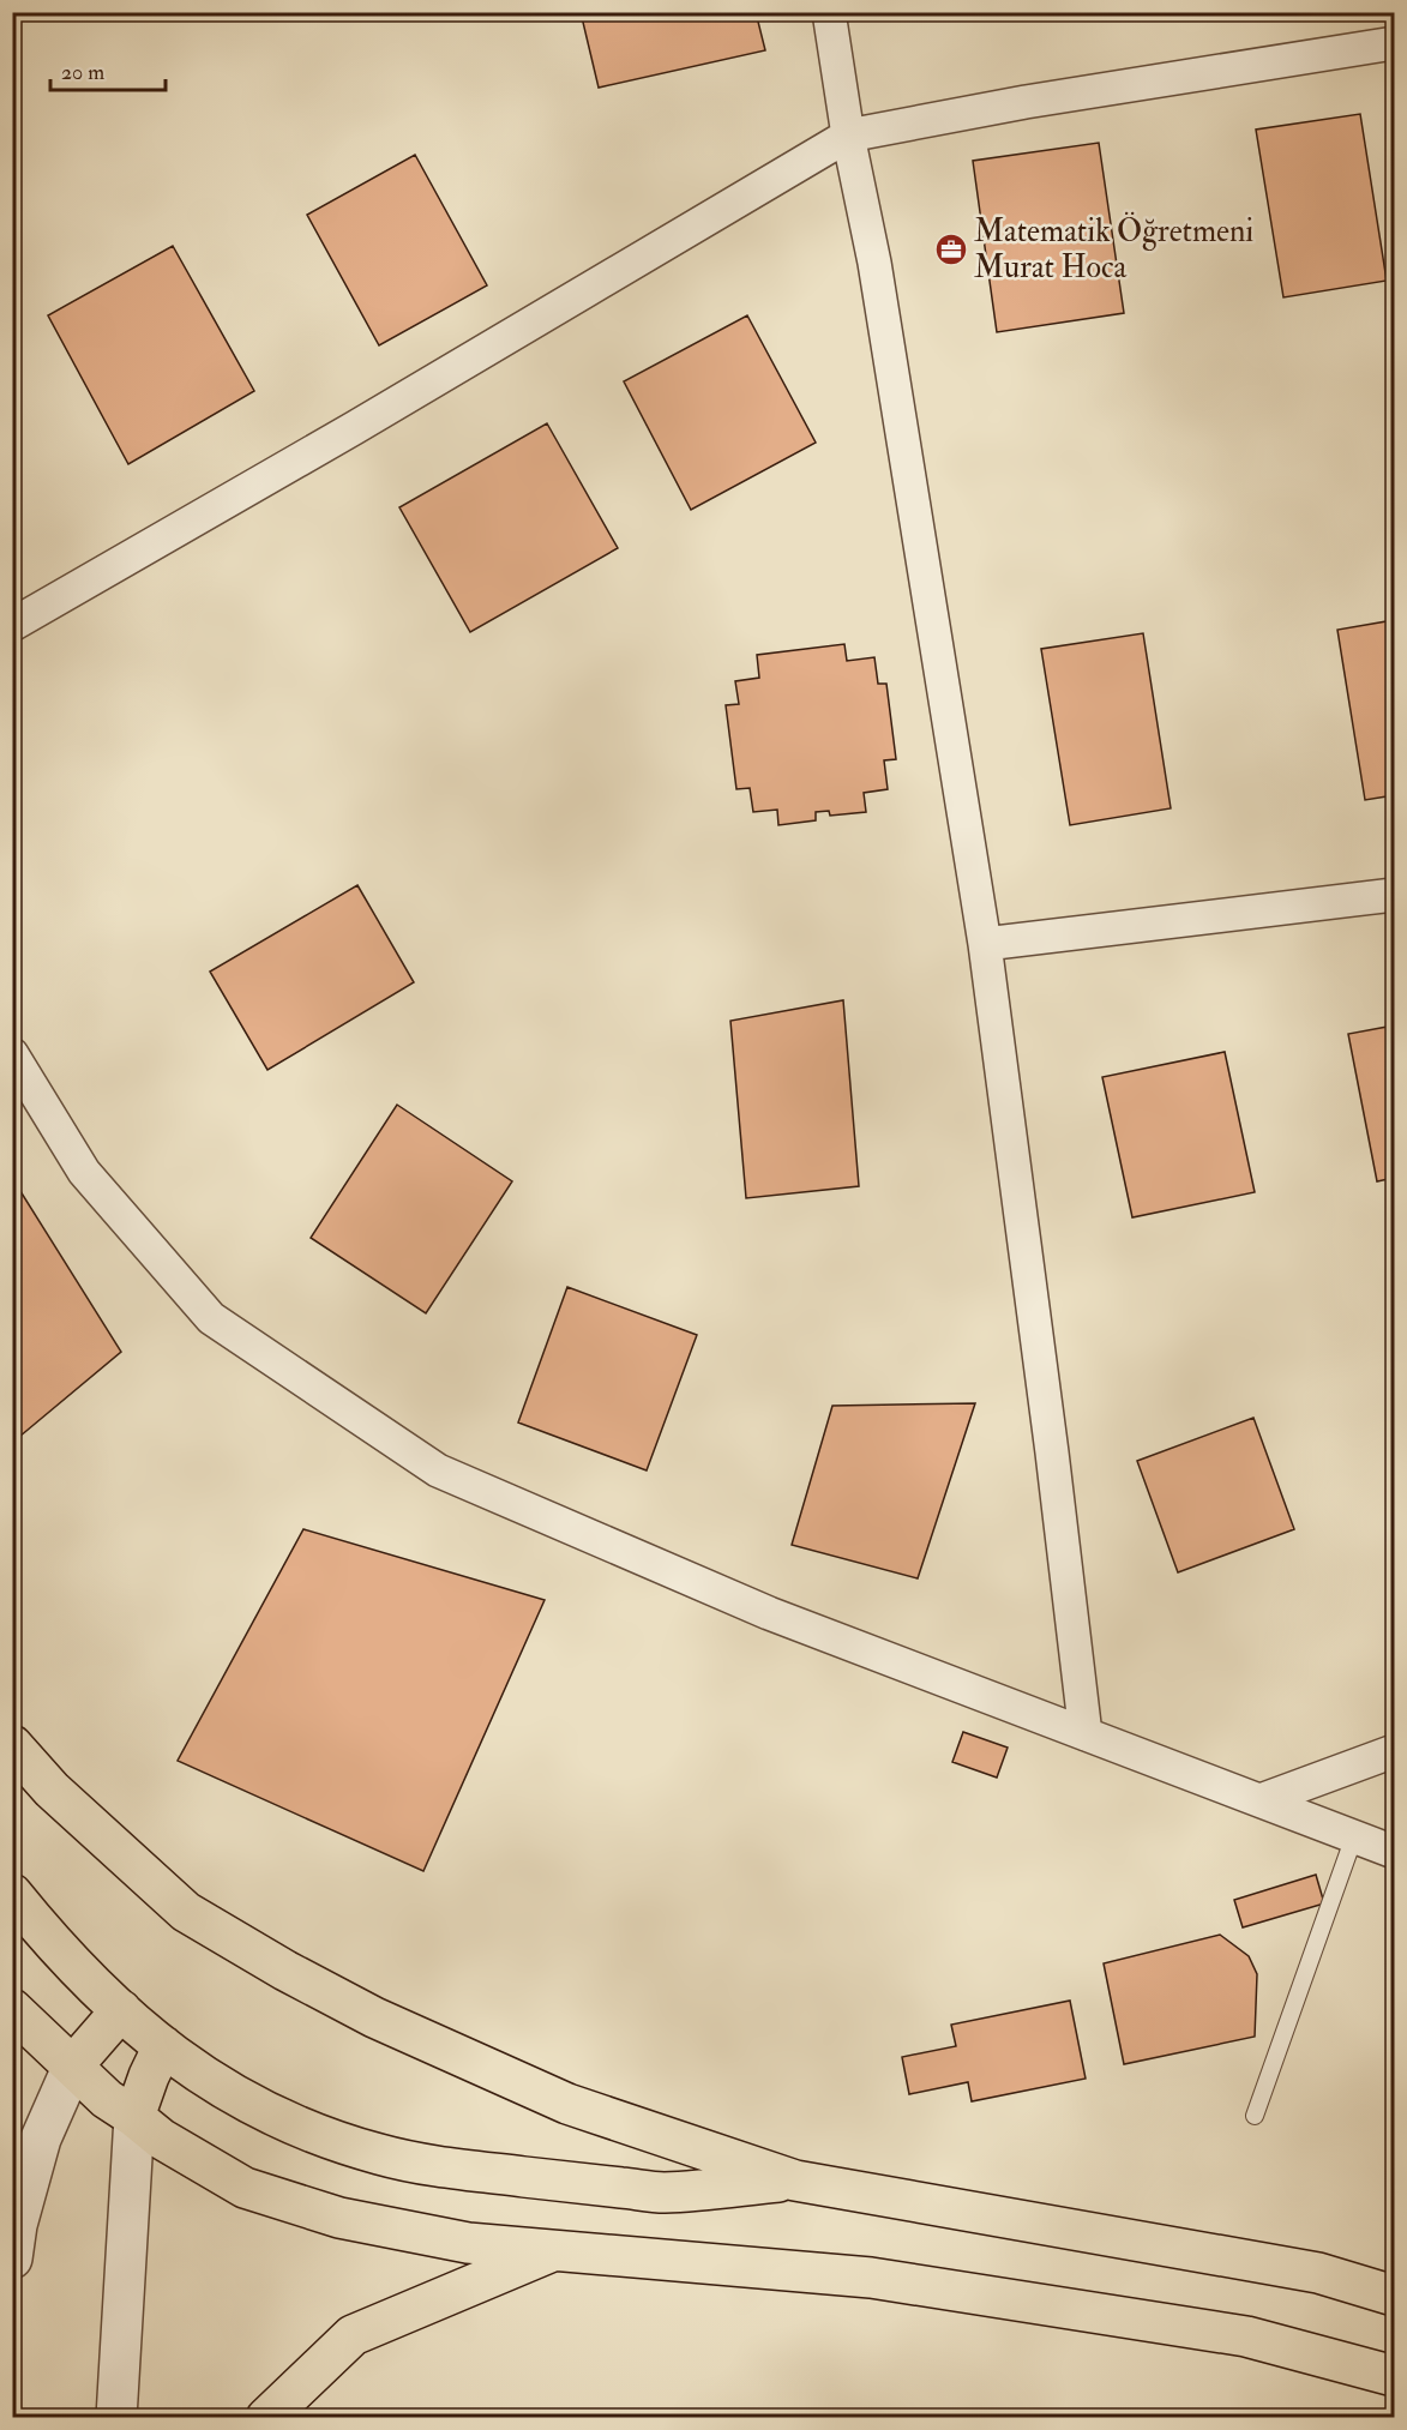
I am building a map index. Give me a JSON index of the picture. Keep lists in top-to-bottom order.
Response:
{
  "places": {
    "office": ["Matematik Öğretmeni Murat Hoca"]
  },
  "scale_bar": "20 m"
}
